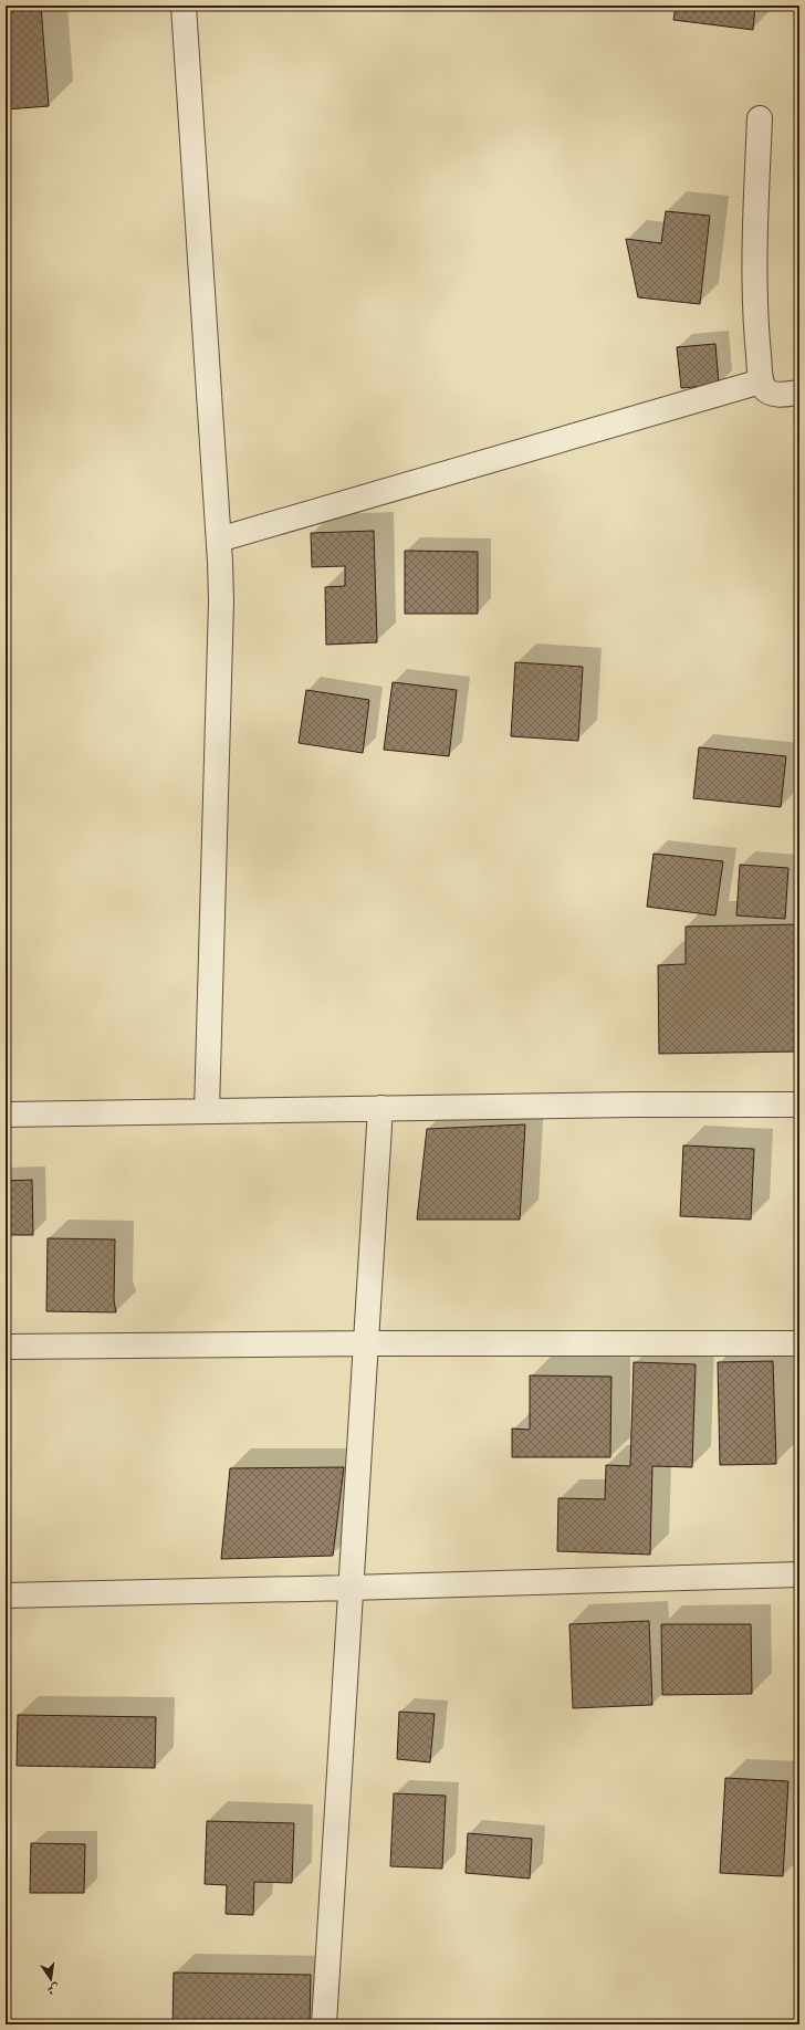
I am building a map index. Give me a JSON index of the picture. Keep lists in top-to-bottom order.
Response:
{
  "north": "bottom"
}
